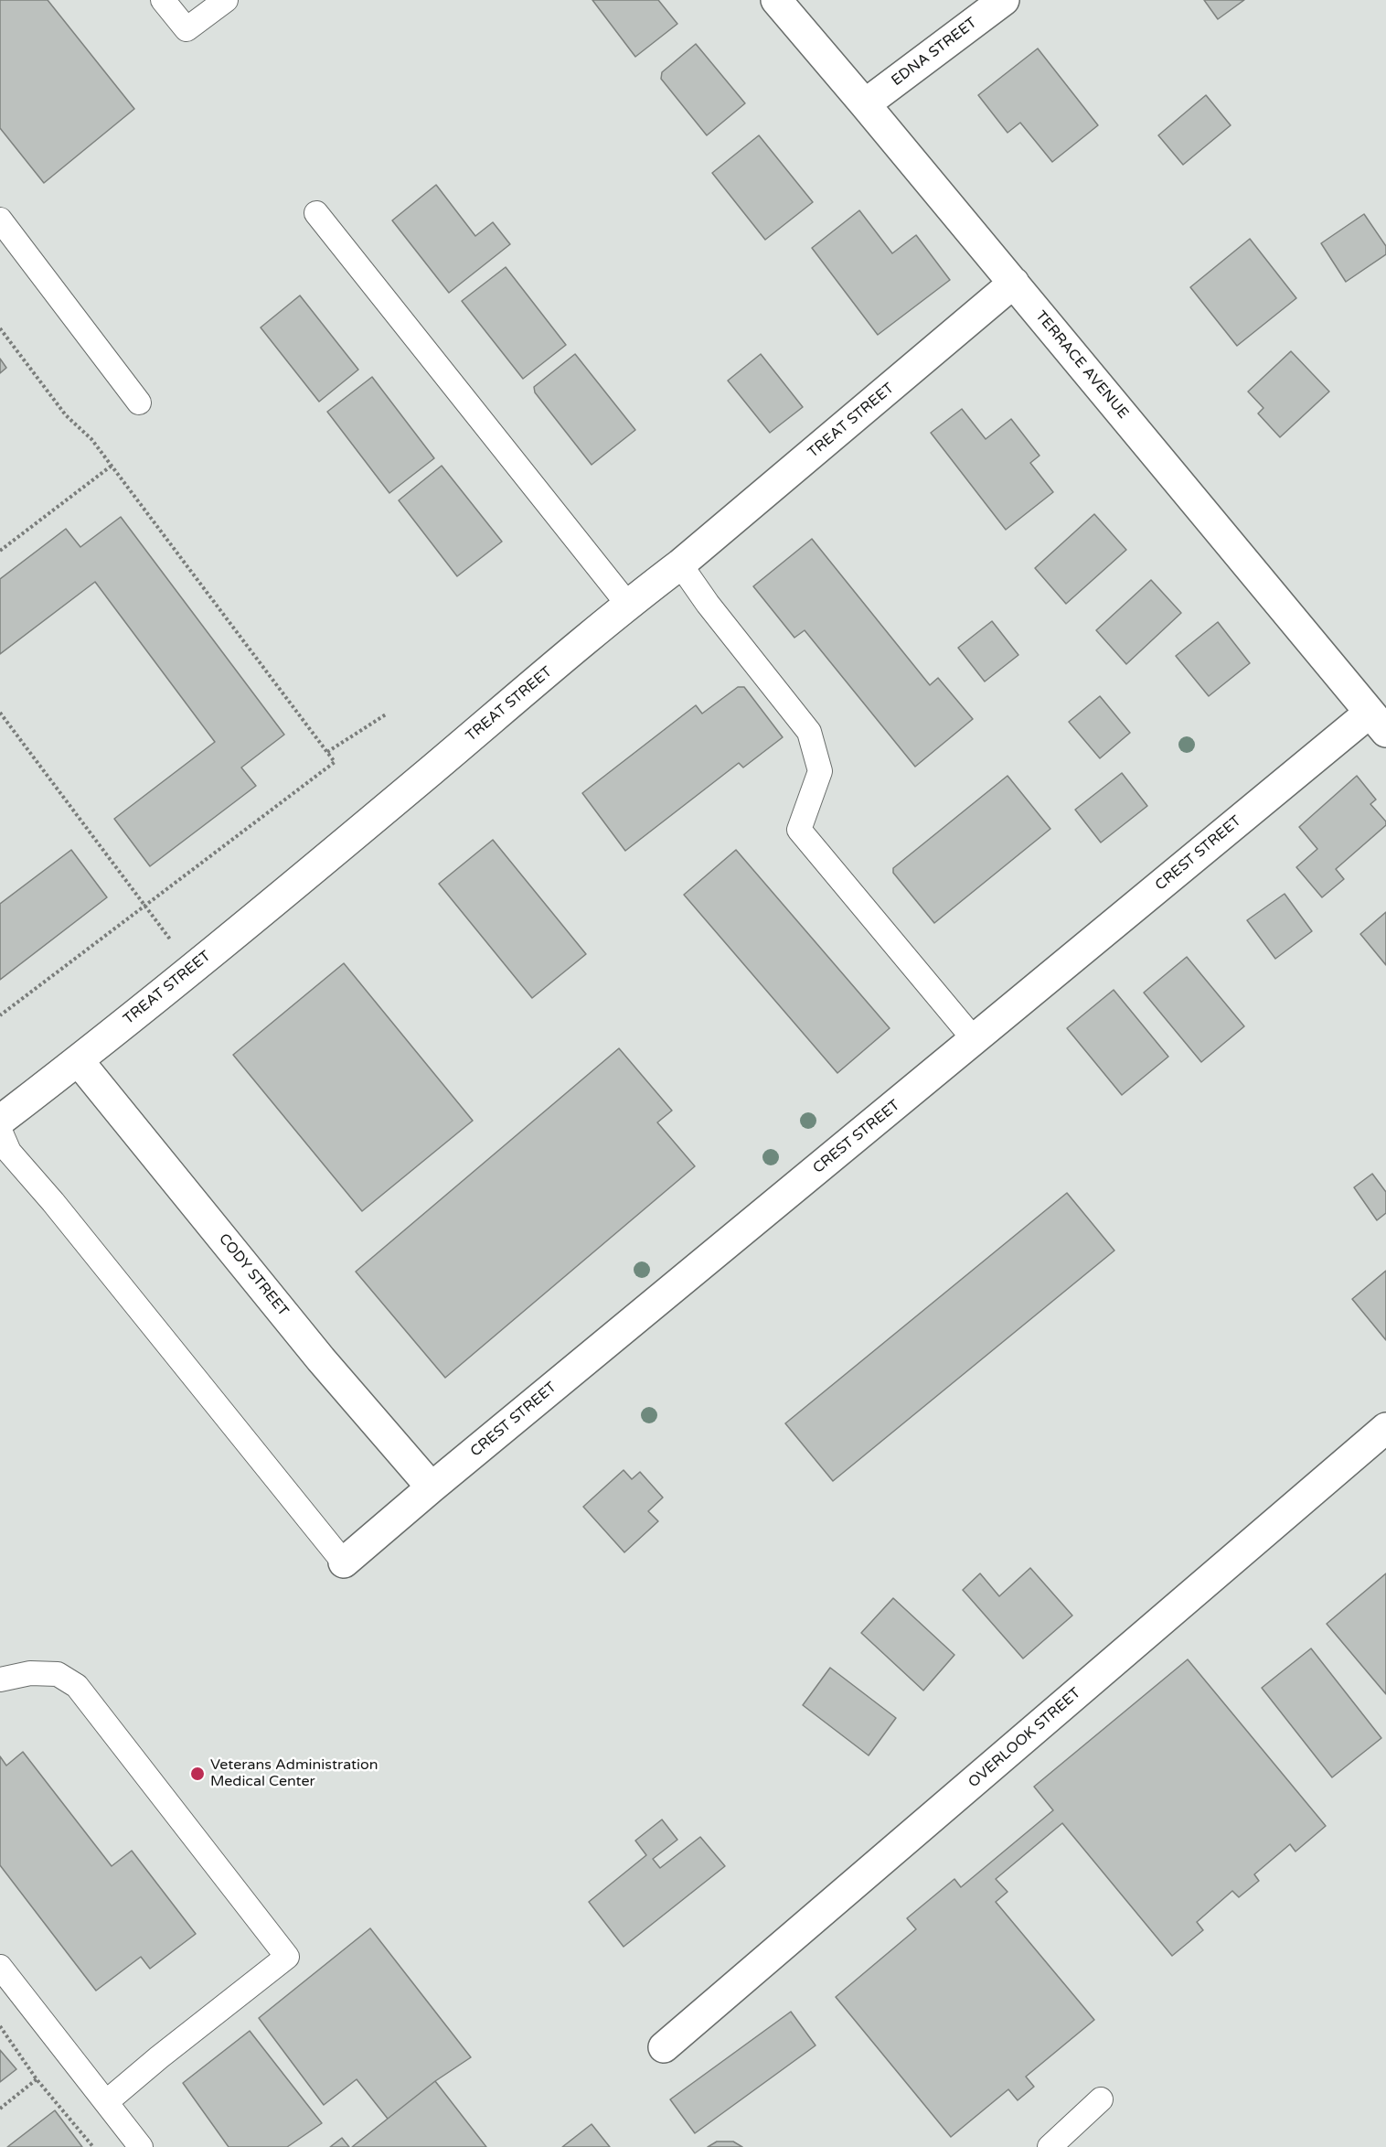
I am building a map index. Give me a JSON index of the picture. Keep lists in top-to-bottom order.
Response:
{
  "streets": {
    "street": [
      "EDNA STREET",
      "TERRACE AVENUE",
      "TREAT STREET",
      "CREST STREET",
      "CODY STREET",
      "OVERLOOK STREET"
    ]
  },
  "crossings": [
    ["EDNA STREET", "TERRACE AVENUE"],
    ["TERRACE AVENUE", "TREAT STREET"],
    ["TERRACE AVENUE", "CREST STREET"],
    ["TREAT STREET", "CODY STREET"],
    ["CREST STREET", "CODY STREET"]
  ],
  "places": ["Veterans Administration Medical Center"]
}
